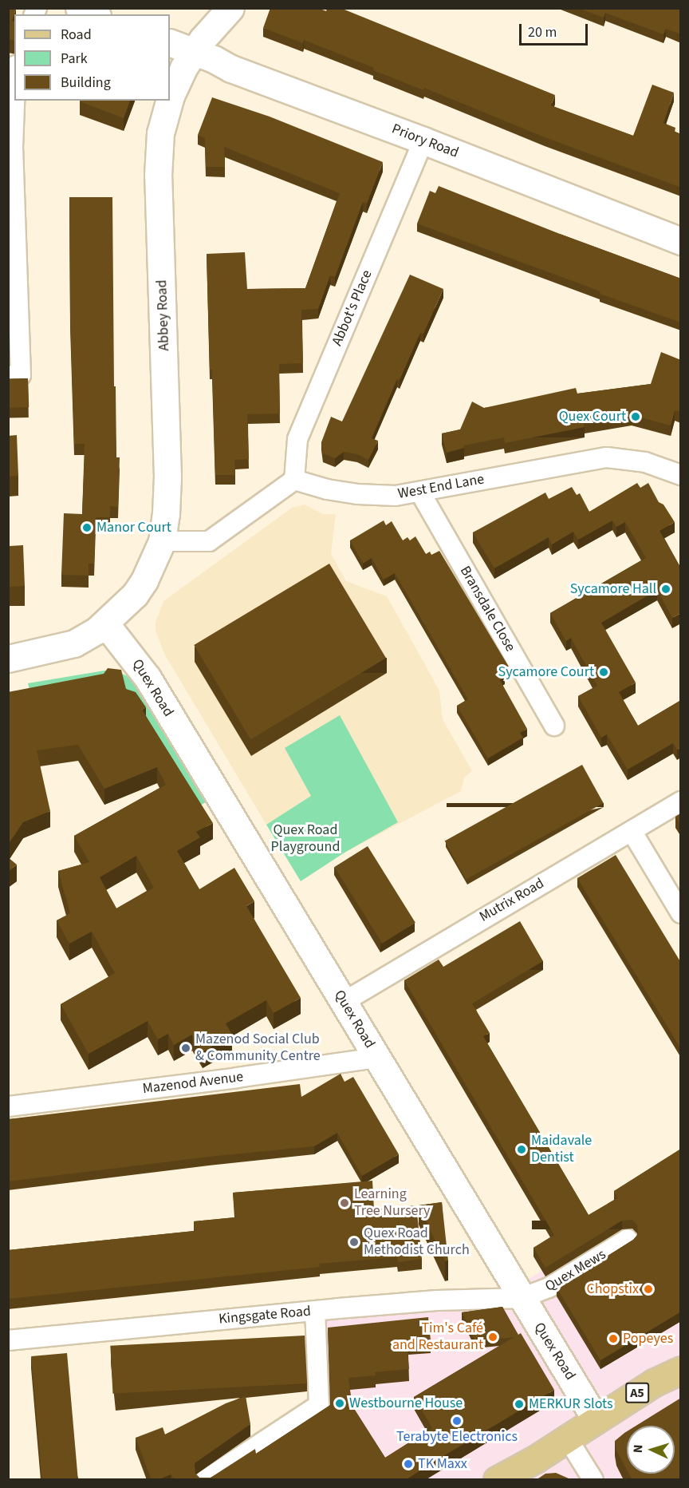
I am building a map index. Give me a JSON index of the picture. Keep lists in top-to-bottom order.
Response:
{
  "streets": {
    "main road": [
      "Priory Road",
      "Abbey Road",
      "Quex Road",
      "A5"
    ],
    "street": [
      "Abbot's Place",
      "West End Lane",
      "Bransdale Close",
      "Mutrix Road",
      "Mazenod Avenue",
      "Quex Mews",
      "Kingsgate Road"
    ]
  },
  "crossings": [
    ["Priory Road", "Abbot's Place"],
    ["Priory Road", "Abbey Road"],
    ["Abbot's Place", "West End Lane"],
    ["Abbey Road", "Quex Road"],
    ["West End Lane", "Bransdale Close"],
    ["Quex Road", "Mutrix Road"],
    ["Quex Road", "Mazenod Avenue"],
    ["Quex Road", "Quex Mews"],
    ["Quex Road", "Kingsgate Road"],
    ["Quex Road", "A5"],
    ["Quex Mews", "Kingsgate Road"]
  ],
  "parks": ["Quex Road Playground"],
  "places": [
    "Quex Court",
    "Manor Court",
    "Sycamore Hall",
    "Sycamore Court",
    "Mazenod Social Club & Community Centre",
    "Maidavale Dentist",
    "Learning Tree Nursery",
    "Quex Road Methodist Church",
    "Chopstix",
    "Tim's Café and Restaurant",
    "Popeyes",
    "Westbourne House",
    "MERKUR Slots",
    "Terabyte Electronics",
    "TK Maxx"
  ],
  "legend": ["Road", "Park", "Building"],
  "scale_bar": "20 m",
  "north": "left"
}
